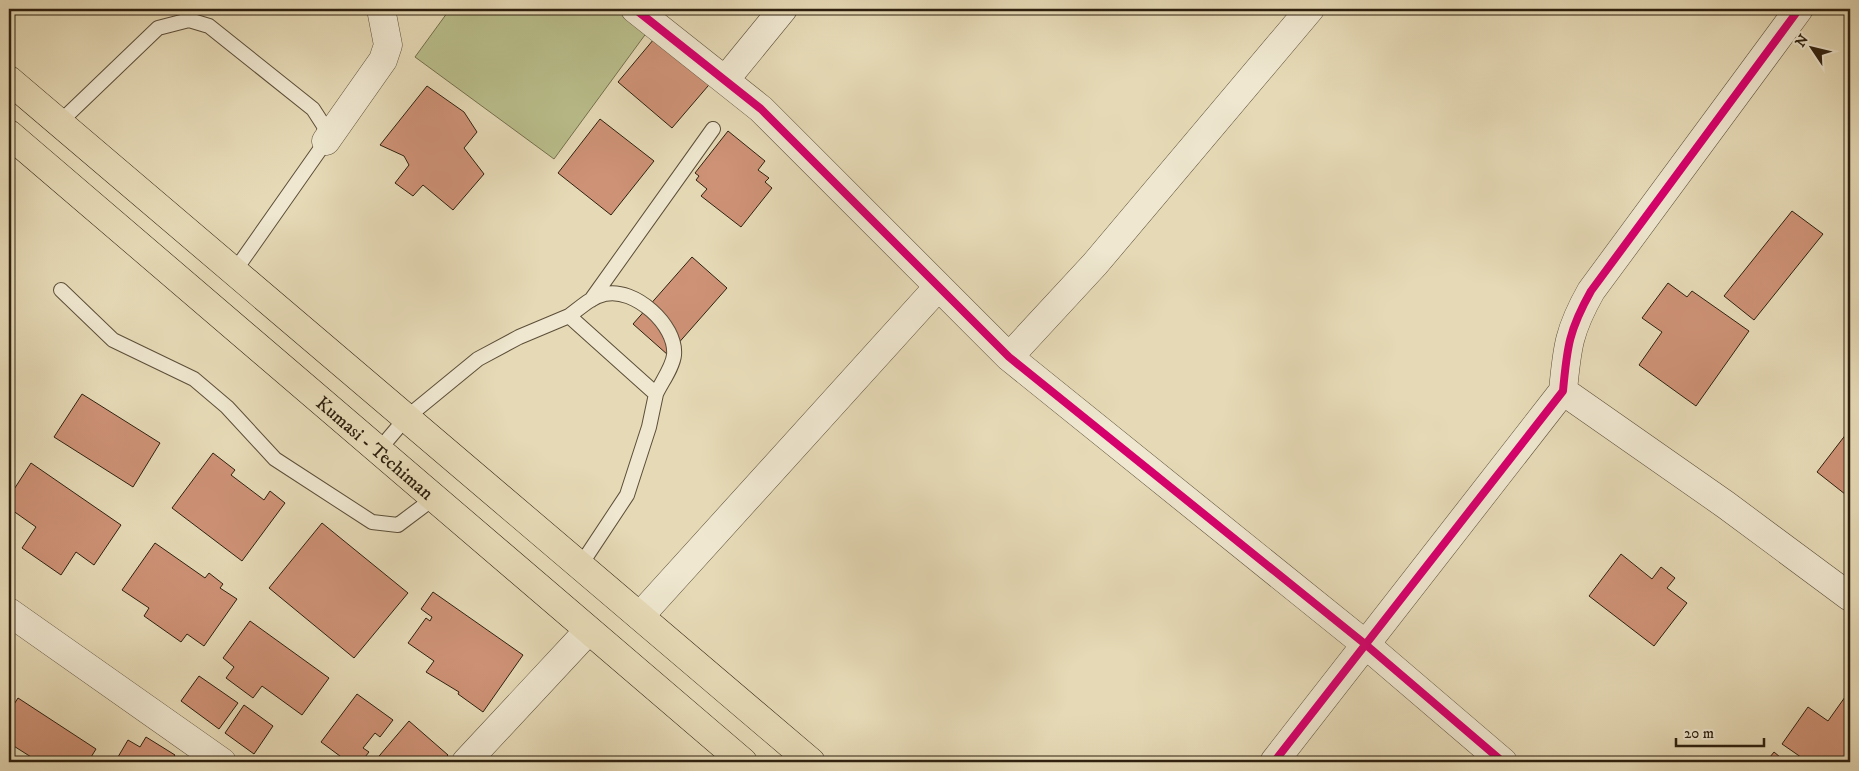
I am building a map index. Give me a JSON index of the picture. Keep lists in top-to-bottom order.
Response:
{
  "streets": {
    "highway": ["Kumasi - Techiman"]
  },
  "scale_bar": "20 m",
  "north": "top left"
}
